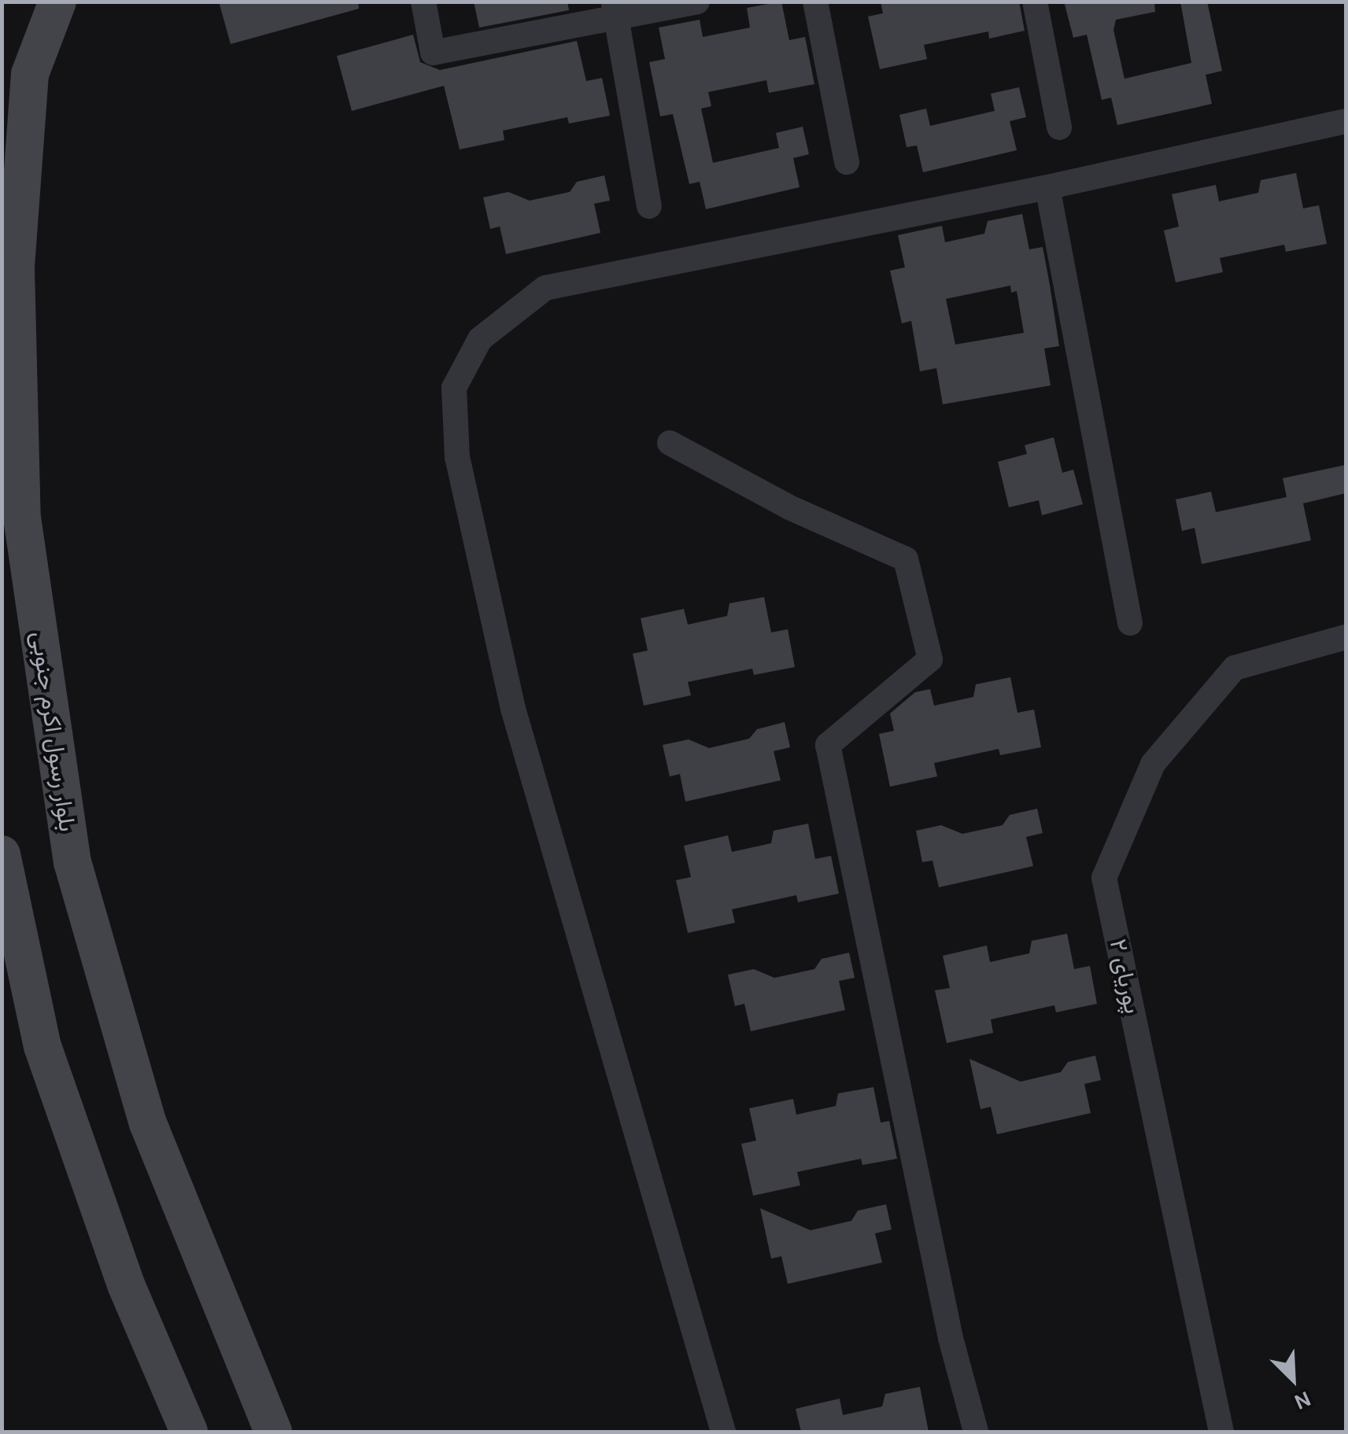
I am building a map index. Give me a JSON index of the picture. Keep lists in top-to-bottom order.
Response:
{
  "streets": {
    "main road": ["بلوار رسول اکرم جنوبی"],
    "street": ["پوریای ۲"]
  },
  "north": "bottom right"
}
